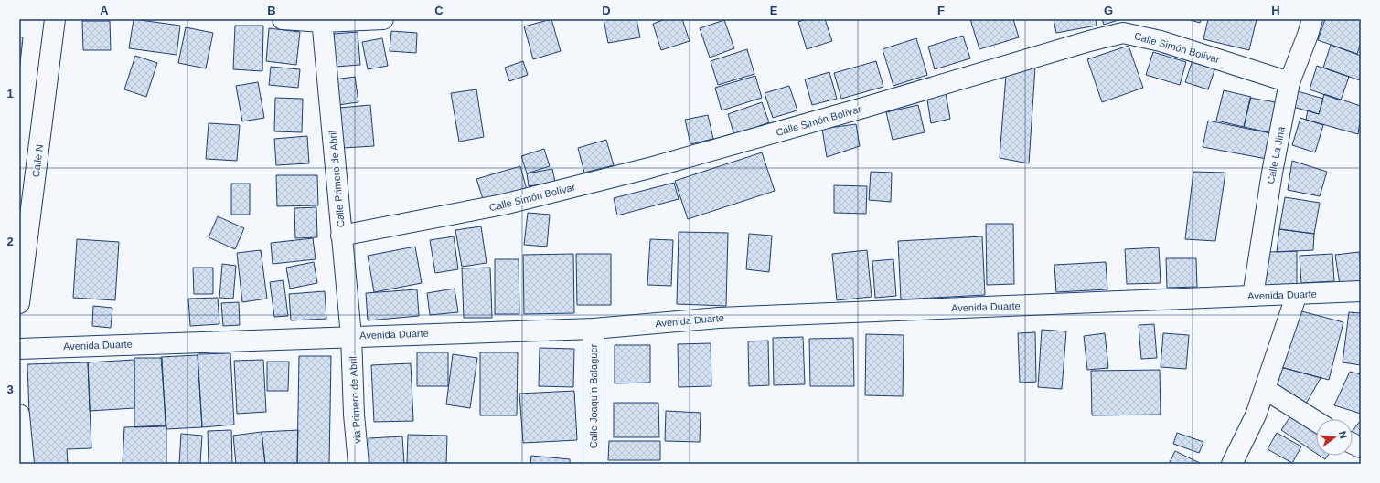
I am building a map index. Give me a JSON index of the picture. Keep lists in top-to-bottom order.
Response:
{
  "streets": {
    "street": [
      "Calle Simón Bolívar",
      "Calle La Jina",
      "Calle N",
      "Calle Primero de Abril",
      "Avenida Duarte",
      "Calle Joaquín Balaguer",
      "via Primero de Abril"
    ]
  },
  "crossings": [
    ["Calle Simón Bolívar", "Calle La Jina"],
    ["Calle Simón Bolívar", "Calle Primero de Abril"],
    ["Calle La Jina", "Avenida Duarte"],
    ["Calle Primero de Abril", "Avenida Duarte"],
    ["Calle Primero de Abril", "via Primero de Abril"],
    ["Avenida Duarte", "Calle Joaquín Balaguer"],
    ["Avenida Duarte", "via Primero de Abril"]
  ],
  "north": "right",
  "grid": {
    "columns": [
      "A",
      "B",
      "C",
      "D",
      "E",
      "F",
      "G",
      "H"
    ],
    "rows": ["1", "2", "3"]
  }
}
